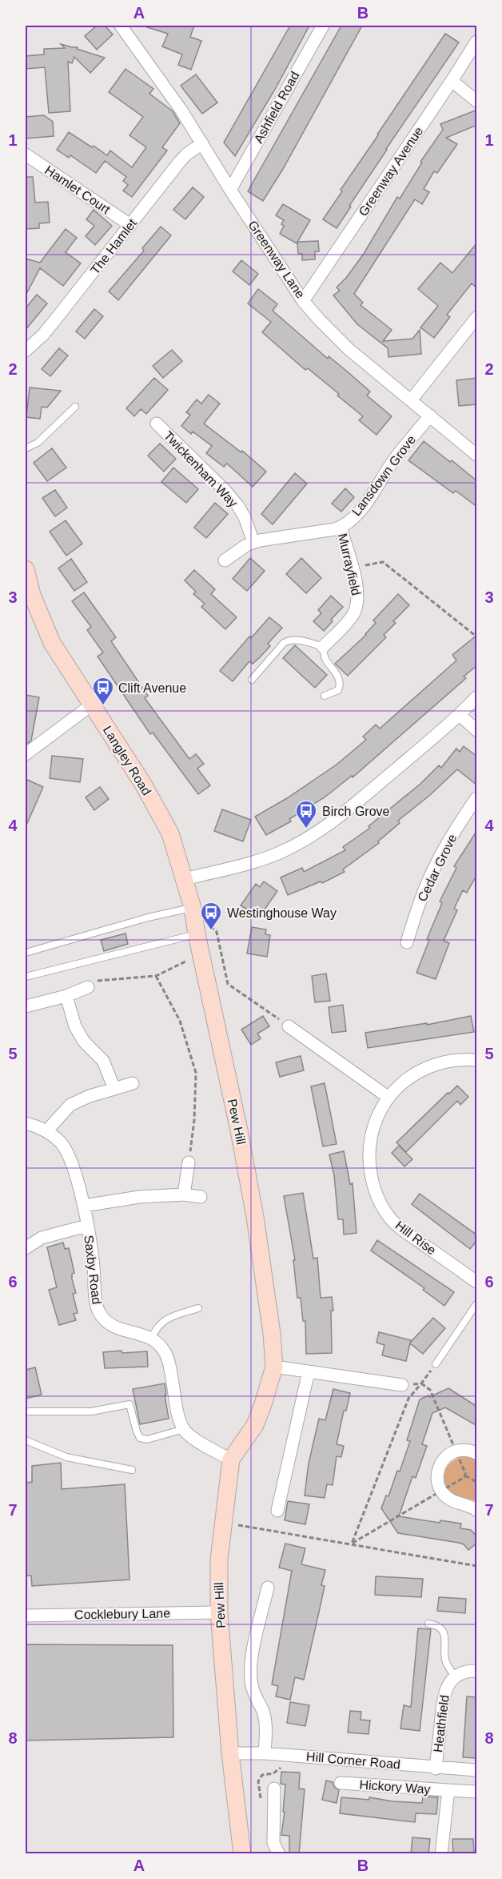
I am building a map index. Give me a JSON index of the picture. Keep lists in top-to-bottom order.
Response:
{
  "streets": {
    "main road": ["Langley Road", "Pew Hill"],
    "street": [
      "Ashfield Road",
      "Greenway Avenue",
      "Hamlet Court",
      "The Hamlet",
      "Greenway Lane",
      "Twickenham Way",
      "Lansdown Grove",
      "Murrayfield",
      "Cedar Grove",
      "Hill Rise",
      "Saxby Road",
      "Cocklebury Lane",
      "Heathfield",
      "Hill Corner Road",
      "Hickory Way"
    ]
  },
  "crossings": [
    ["Ashfield Road", "Greenway Lane"],
    ["Greenway Avenue", "Greenway Lane"],
    ["Hamlet Court", "The Hamlet"],
    ["The Hamlet", "Greenway Lane"],
    ["Greenway Lane", "Lansdown Grove"],
    ["Twickenham Way", "Lansdown Grove"],
    ["Lansdown Grove", "Murrayfield"],
    ["Langley Road", "Pew Hill"],
    ["Pew Hill", "Cocklebury Lane"],
    ["Pew Hill", "Hill Corner Road"],
    ["Heathfield", "Hill Corner Road"]
  ],
  "places": {
    "bus stop": ["Clift Avenue", "Birch Grove", "Westinghouse Way"]
  },
  "grid": {
    "columns": ["A", "B"],
    "rows": [
      "1",
      "2",
      "3",
      "4",
      "5",
      "6",
      "7",
      "8"
    ]
  }
}
